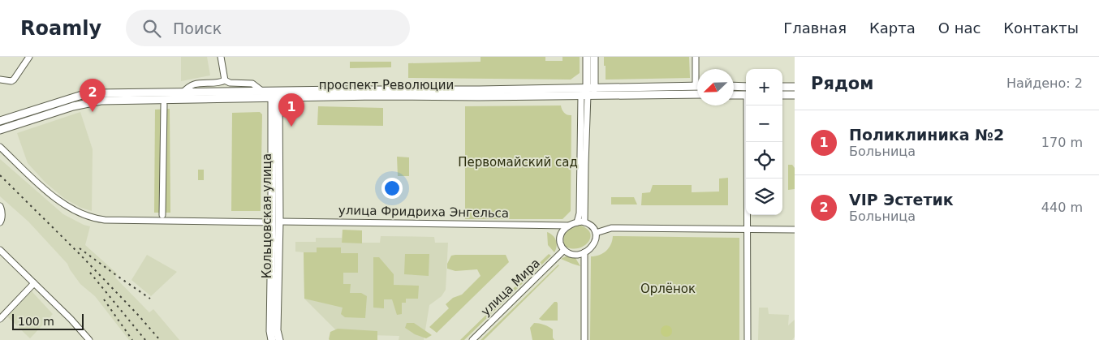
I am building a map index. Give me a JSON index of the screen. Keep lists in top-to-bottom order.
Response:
{
  "streets": {
    "main road": ["проспект Революции", "Кольцовская улица"],
    "street": ["улица Фридриха Энгельса", "улица Мира"]
  },
  "crossings": [
    ["проспект Революции", "Кольцовская улица"],
    ["улица Фридриха Энгельса", "Кольцовская улица"],
    ["улица Фридриха Энгельса", "улица Мира"]
  ],
  "parks": ["Первомайский сад", "Орлёнок"],
  "scale_bar": "100 m",
  "north": "bottom left",
  "page": {
    "header": "Roamly",
    "search": "Поиск",
    "nav": [
      "Главная",
      "Карта",
      "О нас",
      "Контакты"
    ],
    "heading": ["Рядом", "Найдено: 2"],
    "map_buttons": ["+", "−"],
    "pins": ["2", "1"],
    "list": [
      {
        "mark": "1",
        "name": "Поликлиника №2",
        "note": "Больница",
        "value": "170 m"
      },
      {
        "mark": "2",
        "name": "VIP Эстетик",
        "note": "Больница",
        "value": "440 m"
      }
    ],
    "scale": "100 m"
  }
}
